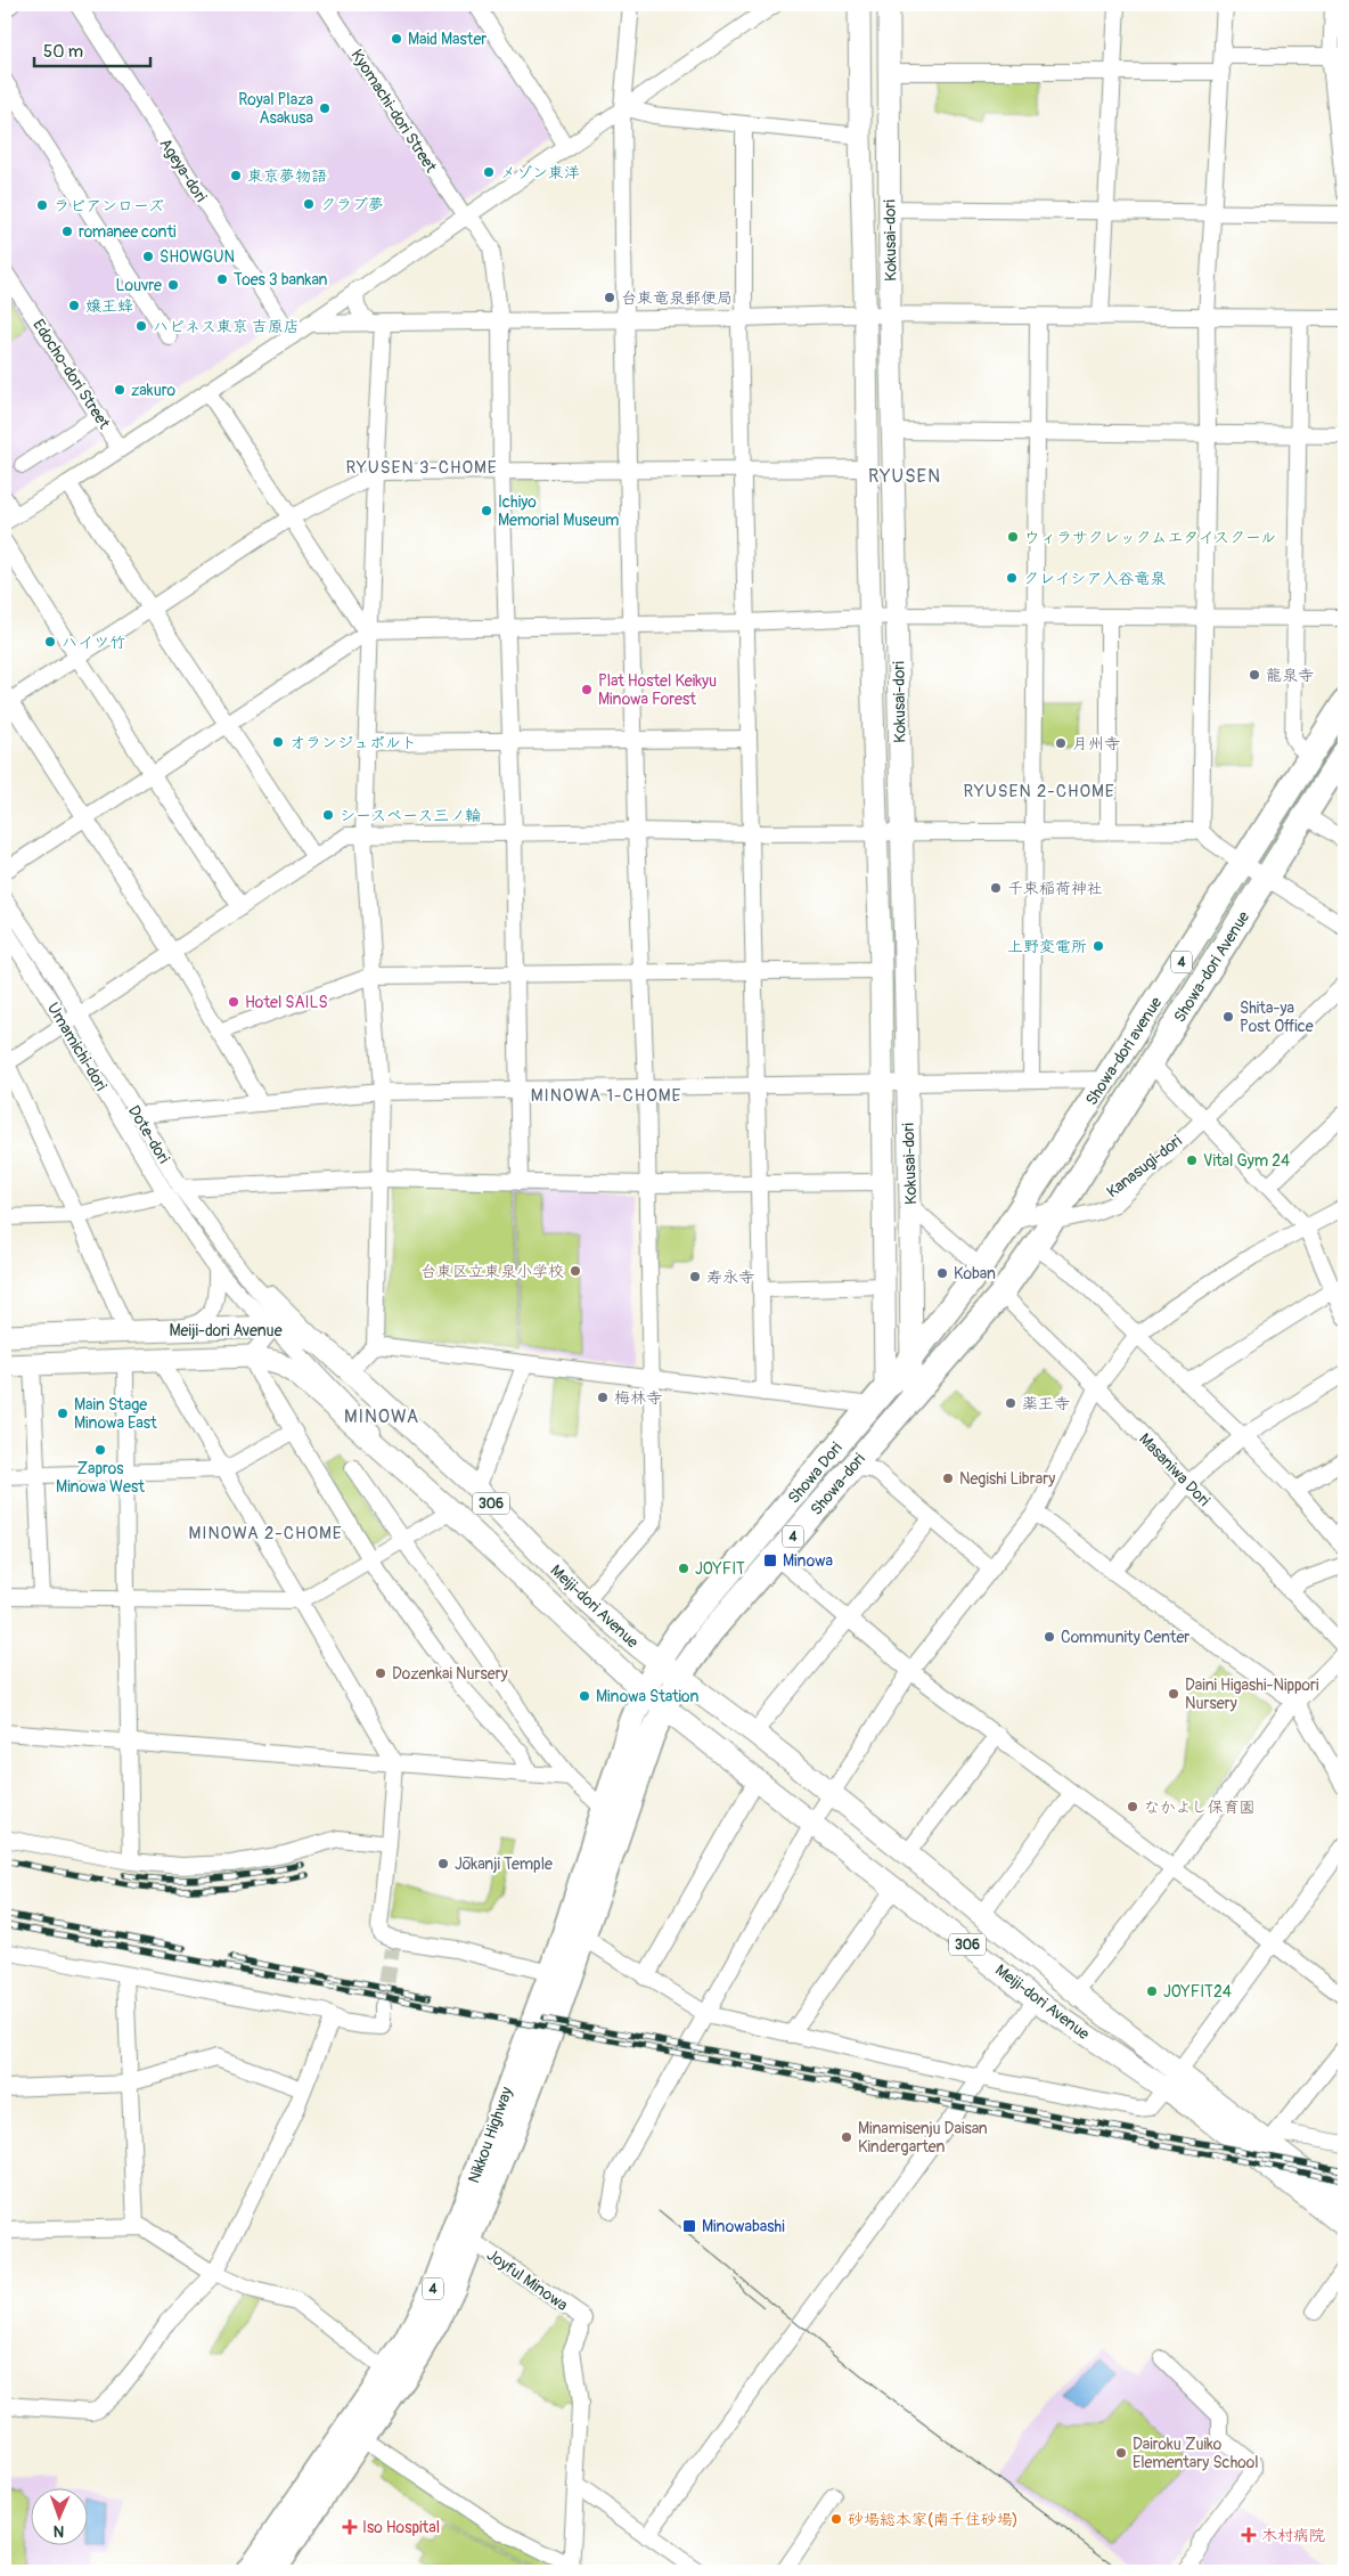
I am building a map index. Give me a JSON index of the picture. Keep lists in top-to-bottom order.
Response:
{
  "streets": {
    "highway": [
      "4",
      "Showa-dori Avenue",
      "Showa-dori avenue",
      "Showa Dori",
      "Showa-dori",
      "Nikkou Highway"
    ],
    "main road": ["Kokusai-dori", "Meiji-dori Avenue", "306"],
    "street": [
      "Kyomachi-dori Street",
      "Ageya-dori",
      "Edocho-dori Street",
      "Umamichi-dori",
      "Dote-dori",
      "Kanasugi-dori",
      "Masaniwa Dori",
      "Joyful Minowa"
    ]
  },
  "crossings": [
    ["Kokusai-dori", "Showa-dori avenue"],
    ["Kokusai-dori", "Showa Dori"],
    ["Kokusai-dori", "Showa-dori"],
    ["Showa-dori Avenue", "Showa-dori avenue"],
    ["Umamichi-dori", "Meiji-dori Avenue"],
    ["Showa-dori avenue", "Kanasugi-dori"],
    ["Showa-dori avenue", "Masaniwa Dori"],
    ["Showa-dori avenue", "Showa Dori"],
    ["Showa-dori avenue", "Showa-dori"],
    ["Dote-dori", "Meiji-dori Avenue"],
    ["Meiji-dori Avenue", "Showa Dori"],
    ["Meiji-dori Avenue", "Showa-dori"],
    ["Meiji-dori Avenue", "306"],
    ["Meiji-dori Avenue", "Nikkou Highway"],
    ["Showa Dori", "306"],
    ["Showa Dori", "Nikkou Highway"],
    ["Showa-dori", "306"],
    ["Showa-dori", "Nikkou Highway"],
    ["306", "Nikkou Highway"],
    ["Nikkou Highway", "Joyful Minowa"]
  ],
  "districts": [
    "RYUSEN 3-CHOME",
    "RYUSEN",
    "RYUSEN 2-CHOME",
    "MINOWA 1-CHOME",
    "MINOWA",
    "MINOWA 2-CHOME"
  ],
  "places": {
    "other": [
      "Maid Master",
      "Royal Plaza Asakusa",
      "メゾン東洋",
      "東京夢物語",
      "クラブ夢",
      "ラビアンローズ",
      "romanee conti",
      "SHOWGUN",
      "Toes 3 bankan",
      "Louvre",
      "台東竜泉郵便局",
      "嬢王蜂",
      "ハピネス東京 吉原店",
      "zakuro",
      "Ichiyo Memorial Museum",
      "ウィラサクレックムエタイスクール",
      "クレイシア入谷竜泉",
      "ハイツ竹",
      "龍泉寺",
      "Plat Hostel Keikyu Minowa Forest",
      "オランジュポルト",
      "月州寺",
      "シースペース三ノ輪",
      "千束稲荷神社",
      "上野変電所",
      "Hotel SAILS",
      "Shita-ya Post Office",
      "Vital Gym 24",
      "台東区立東泉小学校",
      "Koban",
      "寿永寺",
      "梅林寺",
      "薬王寺",
      "Main Stage Minowa East",
      "Zapros Minowa West",
      "Negishi Library",
      "JOYFIT",
      "Community Center",
      "Dozenkai Nursery",
      "Daini Higashi-Nippori Nursery",
      "Minowa Station",
      "なかよし保育園",
      "Jōkanji Temple",
      "JOYFIT24",
      "Minamisenju Daisan Kindergarten",
      "Dairoku Zuiko Elementary School",
      "砂場総本家(南千住砂場)"
    ],
    "transit": ["Minowa", "Minowabashi"],
    "health": ["Iso Hospital", "木村病院"]
  },
  "scale_bar": "50 m",
  "north": "bottom"
}
